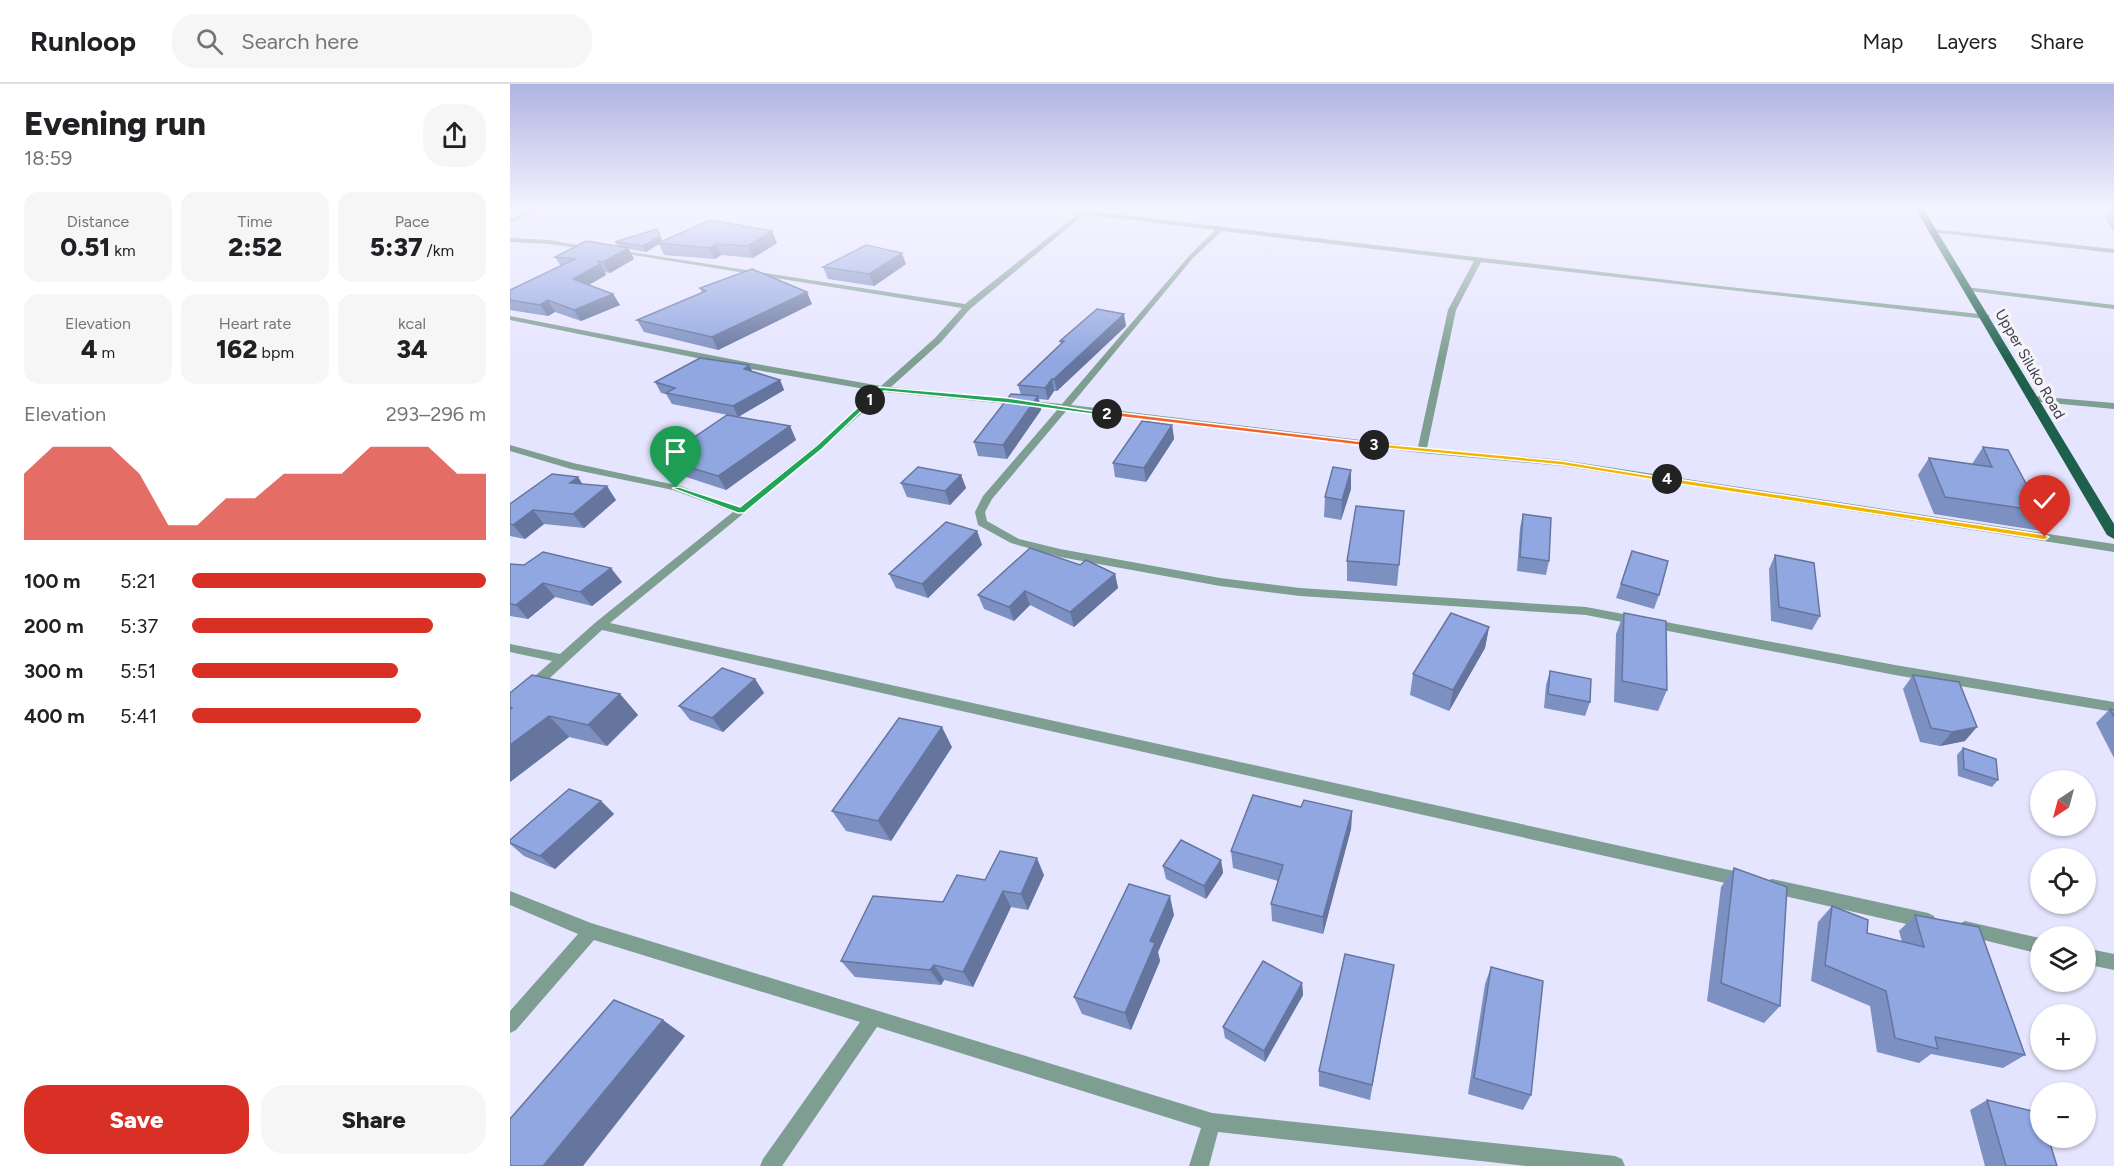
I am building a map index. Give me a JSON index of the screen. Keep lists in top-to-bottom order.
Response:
{
  "streets": {
    "main road": ["Upper Siluko Road"]
  },
  "north": "bottom left",
  "page": {
    "header": "Runloop",
    "search": "Search here",
    "nav": ["Map", "Layers", "Share"],
    "heading": ["Evening run", "18:59"],
    "stats": [
      ["Distance", "0.51 km"],
      ["Time", "2:52"],
      ["Pace", "5:37 /km"],
      ["Elevation", "4 m"],
      ["Heart rate", "162 bpm"],
      ["kcal", "34"]
    ],
    "pins": [
      "1",
      "2",
      "3",
      "4"
    ],
    "chart": ["Elevation", "293–296 m"],
    "list": [
      {
        "name": "100 m",
        "note": "5:21"
      },
      {
        "name": "200 m",
        "note": "5:37"
      },
      {
        "name": "300 m",
        "note": "5:51"
      },
      {
        "name": "400 m",
        "note": "5:41"
      }
    ],
    "map_buttons": ["+", "−"],
    "buttons": ["Save", "Share"]
  }
}
